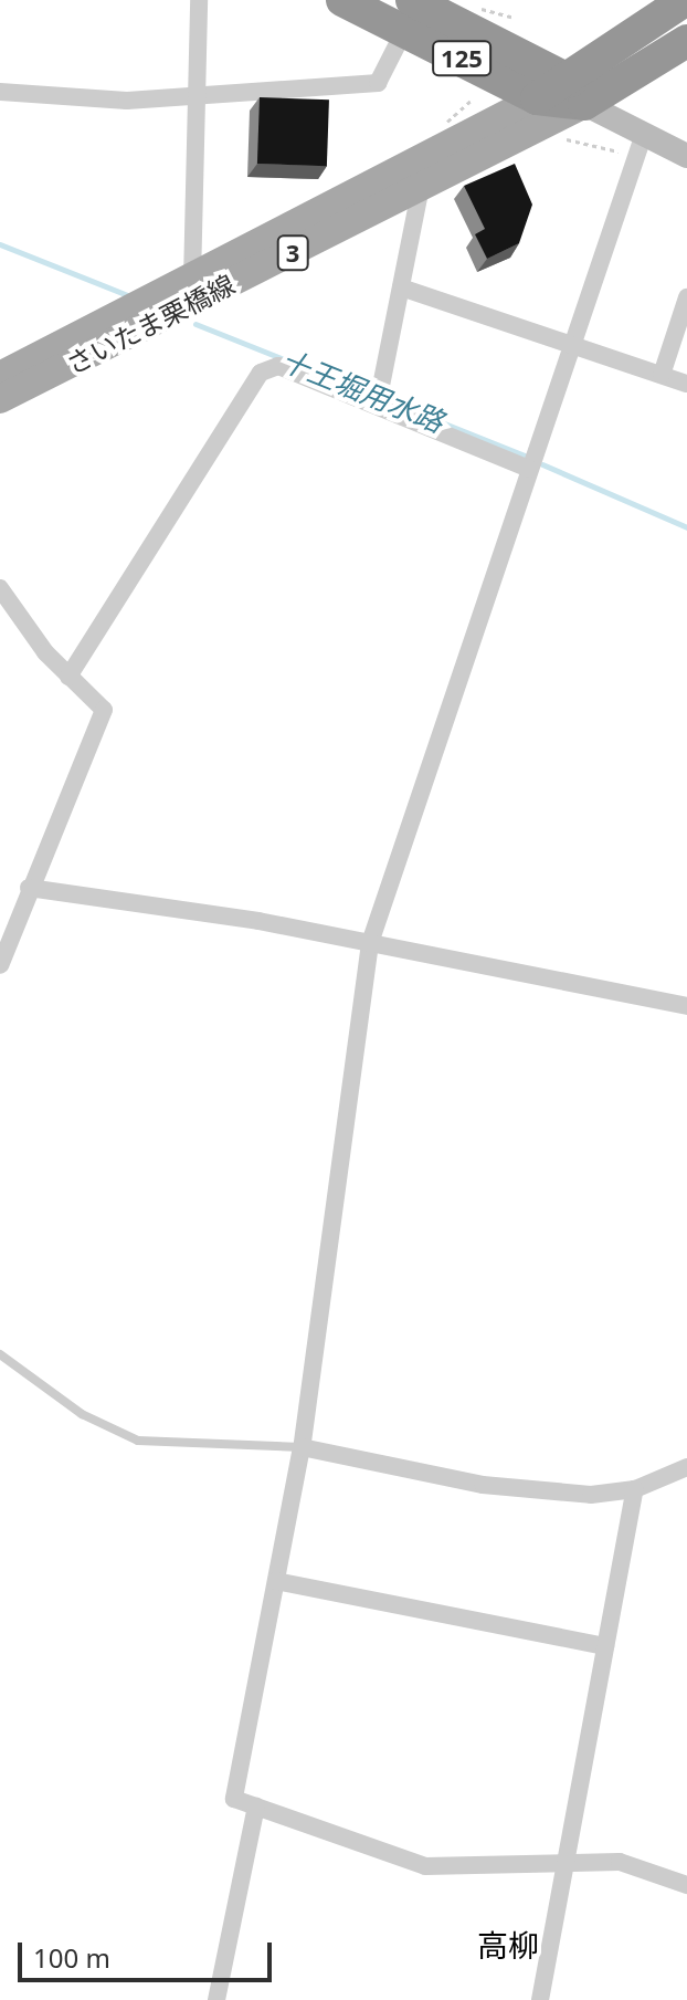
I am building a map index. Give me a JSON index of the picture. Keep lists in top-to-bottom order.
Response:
{
  "streets": {
    "highway": ["125"],
    "main road": ["3", "さいたま栗橋線"]
  },
  "crossings": [
    ["125", "さいたま栗橋線"]
  ],
  "districts": ["高柳"],
  "water": ["十王堀用水路"],
  "scale_bar": "100 m"
}
